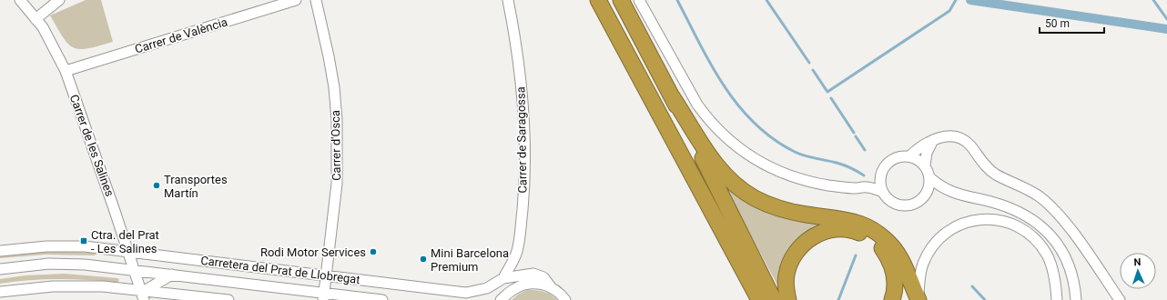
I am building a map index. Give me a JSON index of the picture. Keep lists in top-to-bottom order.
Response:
{
  "streets": {
    "street": [
      "Carrer de València",
      "Carrer de Saragossa",
      "Carrer de les Salines",
      "Carrer d'Osca",
      "Carretera del Prat de Llobregat"
    ]
  },
  "crossings": [
    ["Carrer de València", "Carrer de les Salines"],
    ["Carrer de Saragossa", "Carretera del Prat de Llobregat"],
    ["Carrer de les Salines", "Carretera del Prat de Llobregat"],
    ["Carrer d'Osca", "Carretera del Prat de Llobregat"]
  ],
  "places": {
    "other": ["Transportes Martín", "Rodi Motor Services", "Mini Barcelona Premium"],
    "transit": ["Ctra. del Prat - Les Salines"]
  },
  "scale_bar": "50 m",
  "north": "top"
}
